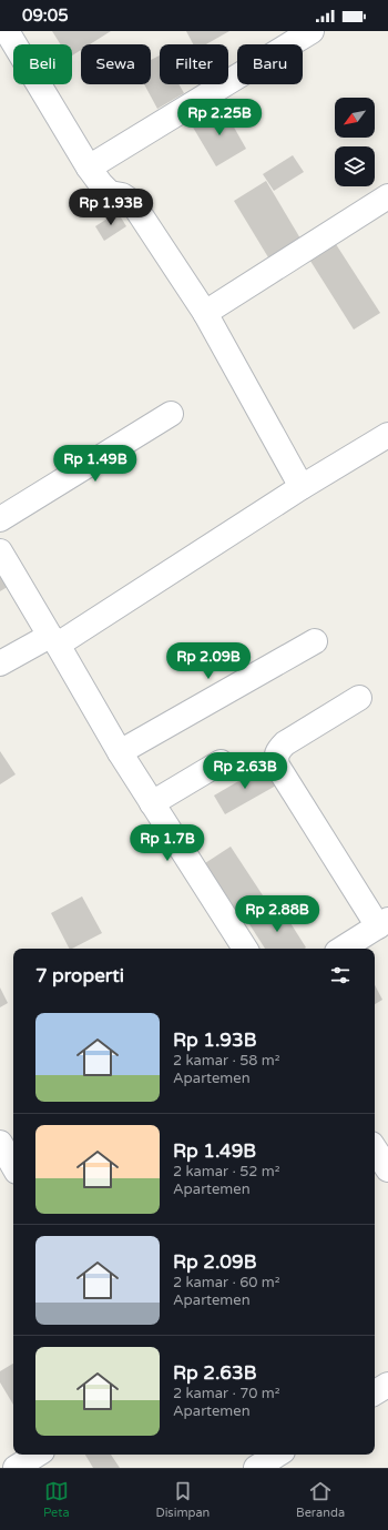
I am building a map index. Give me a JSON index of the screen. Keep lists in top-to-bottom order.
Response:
{
  "north": "bottom left",
  "page": {
    "status": "09:05",
    "chip": [
      "Beli",
      "Sewa",
      "Filter",
      "Baru"
    ],
    "price": [
      "Rp 2.25B",
      "Rp 1.93B",
      "Rp 1.49B",
      "Rp 2.09B",
      "Rp 2.63B",
      "Rp 1.7B",
      "Rp 2.88B"
    ],
    "heading": "7 properti",
    "list": [
      {
        "name": "Rp 1.93B",
        "note": "2 kamar · 58 m² · Apartemen"
      },
      {
        "name": "Rp 1.49B",
        "note": "2 kamar · 52 m² · Apartemen"
      },
      {
        "name": "Rp 2.09B",
        "note": "2 kamar · 60 m² · Apartemen"
      },
      {
        "name": "Rp 2.63B",
        "note": "2 kamar · 70 m² · Apartemen"
      }
    ],
    "tabs": ["Peta", "Disimpan", "Beranda"]
  }
}
